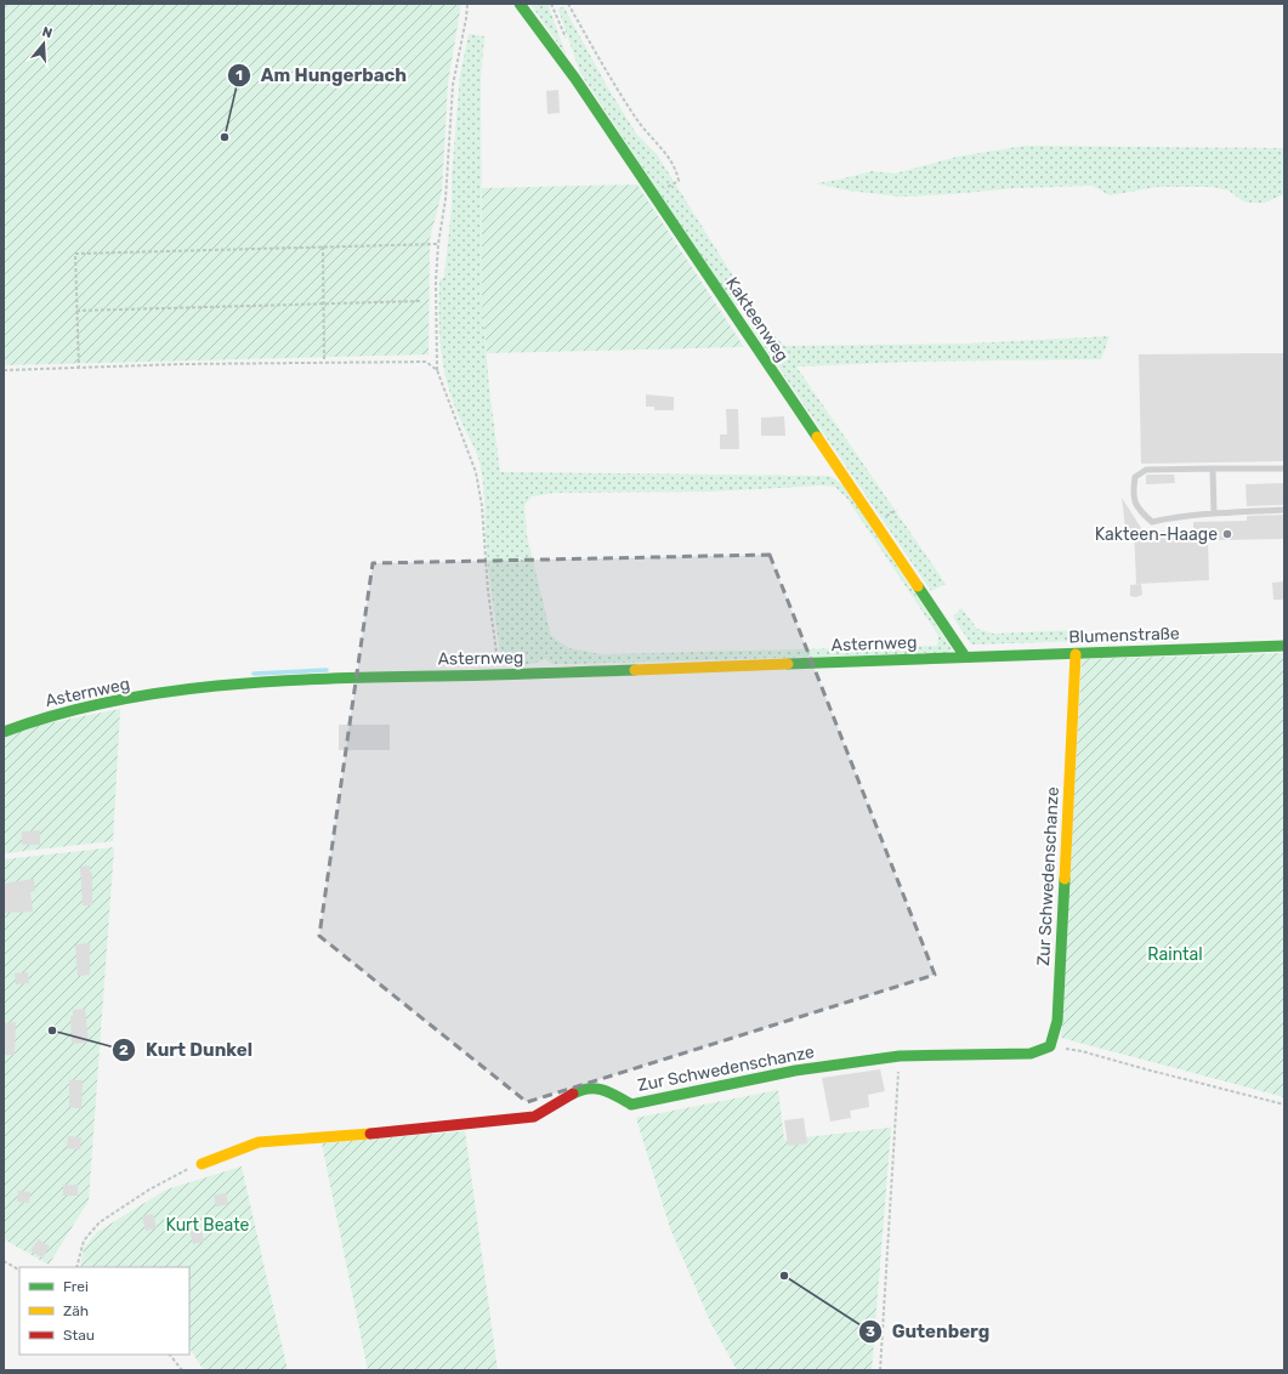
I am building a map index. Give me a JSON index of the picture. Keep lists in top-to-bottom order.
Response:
{
  "streets": {
    "street": [
      "Kakteenweg",
      "Blumenstraße",
      "Asternweg",
      "Zur Schwedenschanze"
    ]
  },
  "crossings": [
    ["Kakteenweg", "Blumenstraße"],
    ["Kakteenweg", "Asternweg"],
    ["Blumenstraße", "Asternweg"],
    ["Blumenstraße", "Zur Schwedenschanze"]
  ],
  "parks": ["Raintal", "Kurt Beate"],
  "places": [
    "Am Hungerbach",
    "Kakteen-Haage",
    "Kurt Dunkel",
    "Gutenberg"
  ],
  "legend": ["Frei", "Zäh", "Stau"],
  "north": "top"
}
